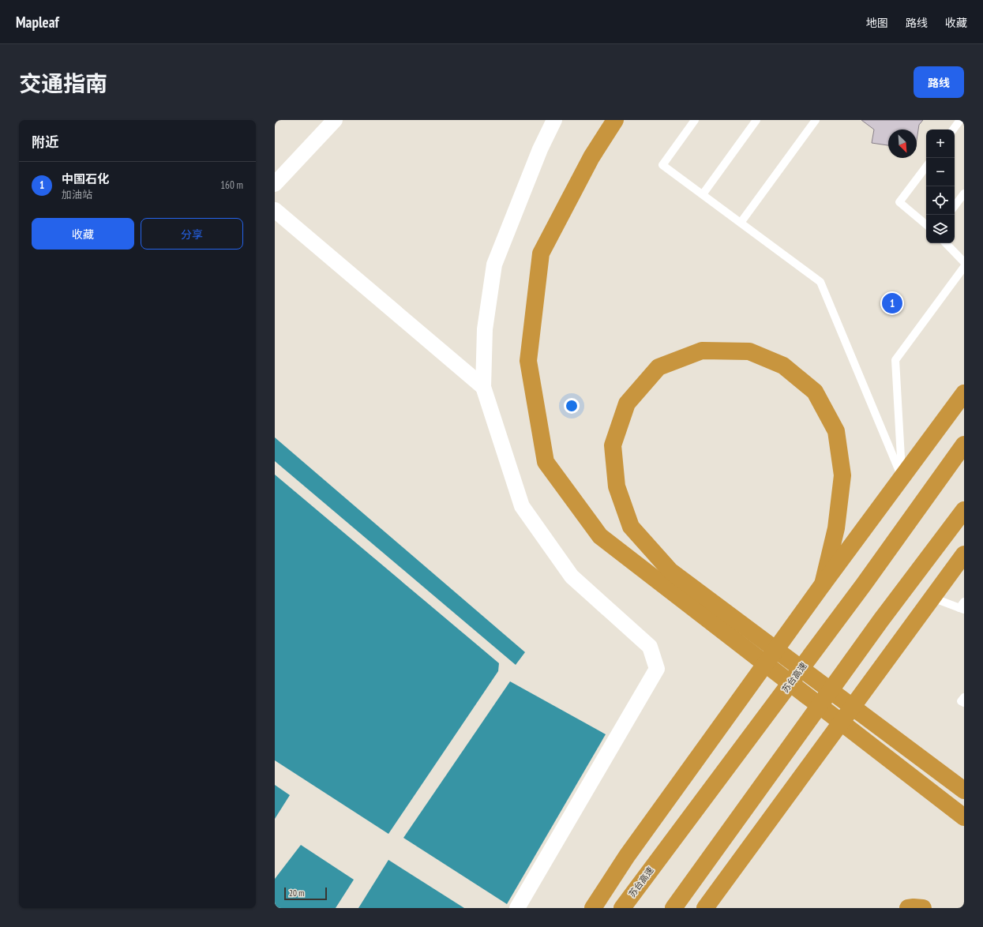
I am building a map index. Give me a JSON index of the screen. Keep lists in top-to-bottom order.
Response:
{
  "streets": {
    "highway": ["苏台高速"]
  },
  "scale_bar": "20 m",
  "north": "bottom right",
  "page": {
    "header": "Mapleaf",
    "nav": ["地图", "路线", "收藏"],
    "title": "交通指南",
    "buttons": [
      "路线",
      ["收藏", "分享"]
    ],
    "heading": "附近",
    "map_buttons": ["+", "−"],
    "list": [
      {
        "mark": "1",
        "name": "中国石化",
        "note": "加油站",
        "value": "160 m"
      }
    ],
    "pins": "1",
    "scale": "20 m"
  }
}
